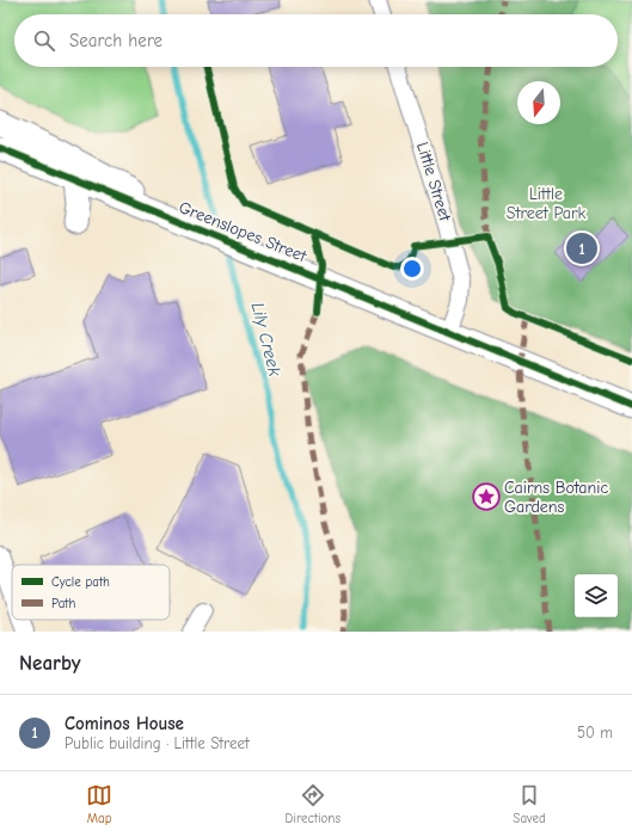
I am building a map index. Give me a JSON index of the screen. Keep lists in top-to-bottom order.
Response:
{
  "streets": {
    "street": ["Little Street", "Greenslopes Street"]
  },
  "crossings": [
    ["Little Street", "Greenslopes Street"]
  ],
  "water": ["Lily Creek"],
  "parks": ["Little Street Park"],
  "places": {
    "place": ["Cairns Botanic Gardens"]
  },
  "legend": ["Cycle path", "Path"],
  "north": "bottom",
  "page": {
    "search": "Search here",
    "pins": "1",
    "heading": "Nearby",
    "list": [
      {
        "mark": "1",
        "name": "Cominos House",
        "note": "Public building · Little Street",
        "value": "50 m"
      }
    ],
    "nav": ["Map", "Directions", "Saved"]
  }
}
